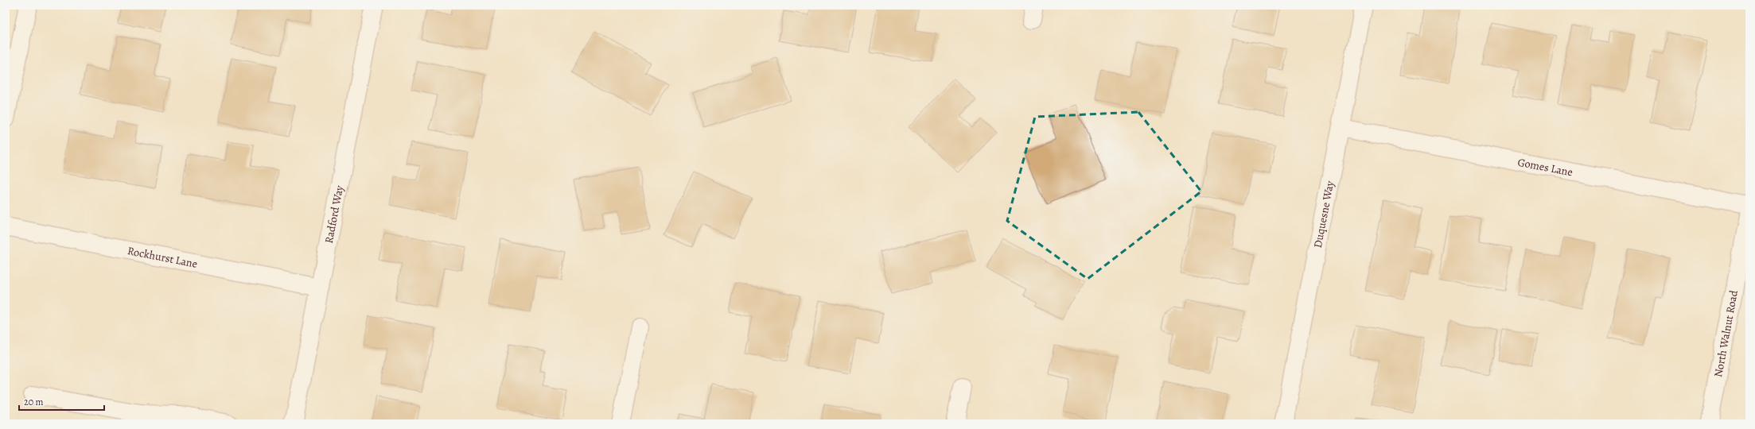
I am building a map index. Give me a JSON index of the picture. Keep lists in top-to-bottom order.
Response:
{
  "streets": {
    "street": [
      "Gomes Lane",
      "Radford Way",
      "Duquesne Way",
      "Rockhurst Lane",
      "North Walnut Road"
    ]
  },
  "crossings": [
    ["Gomes Lane", "Duquesne Way"],
    ["Gomes Lane", "North Walnut Road"],
    ["Radford Way", "Rockhurst Lane"]
  ],
  "scale_bar": "20 m"
}
